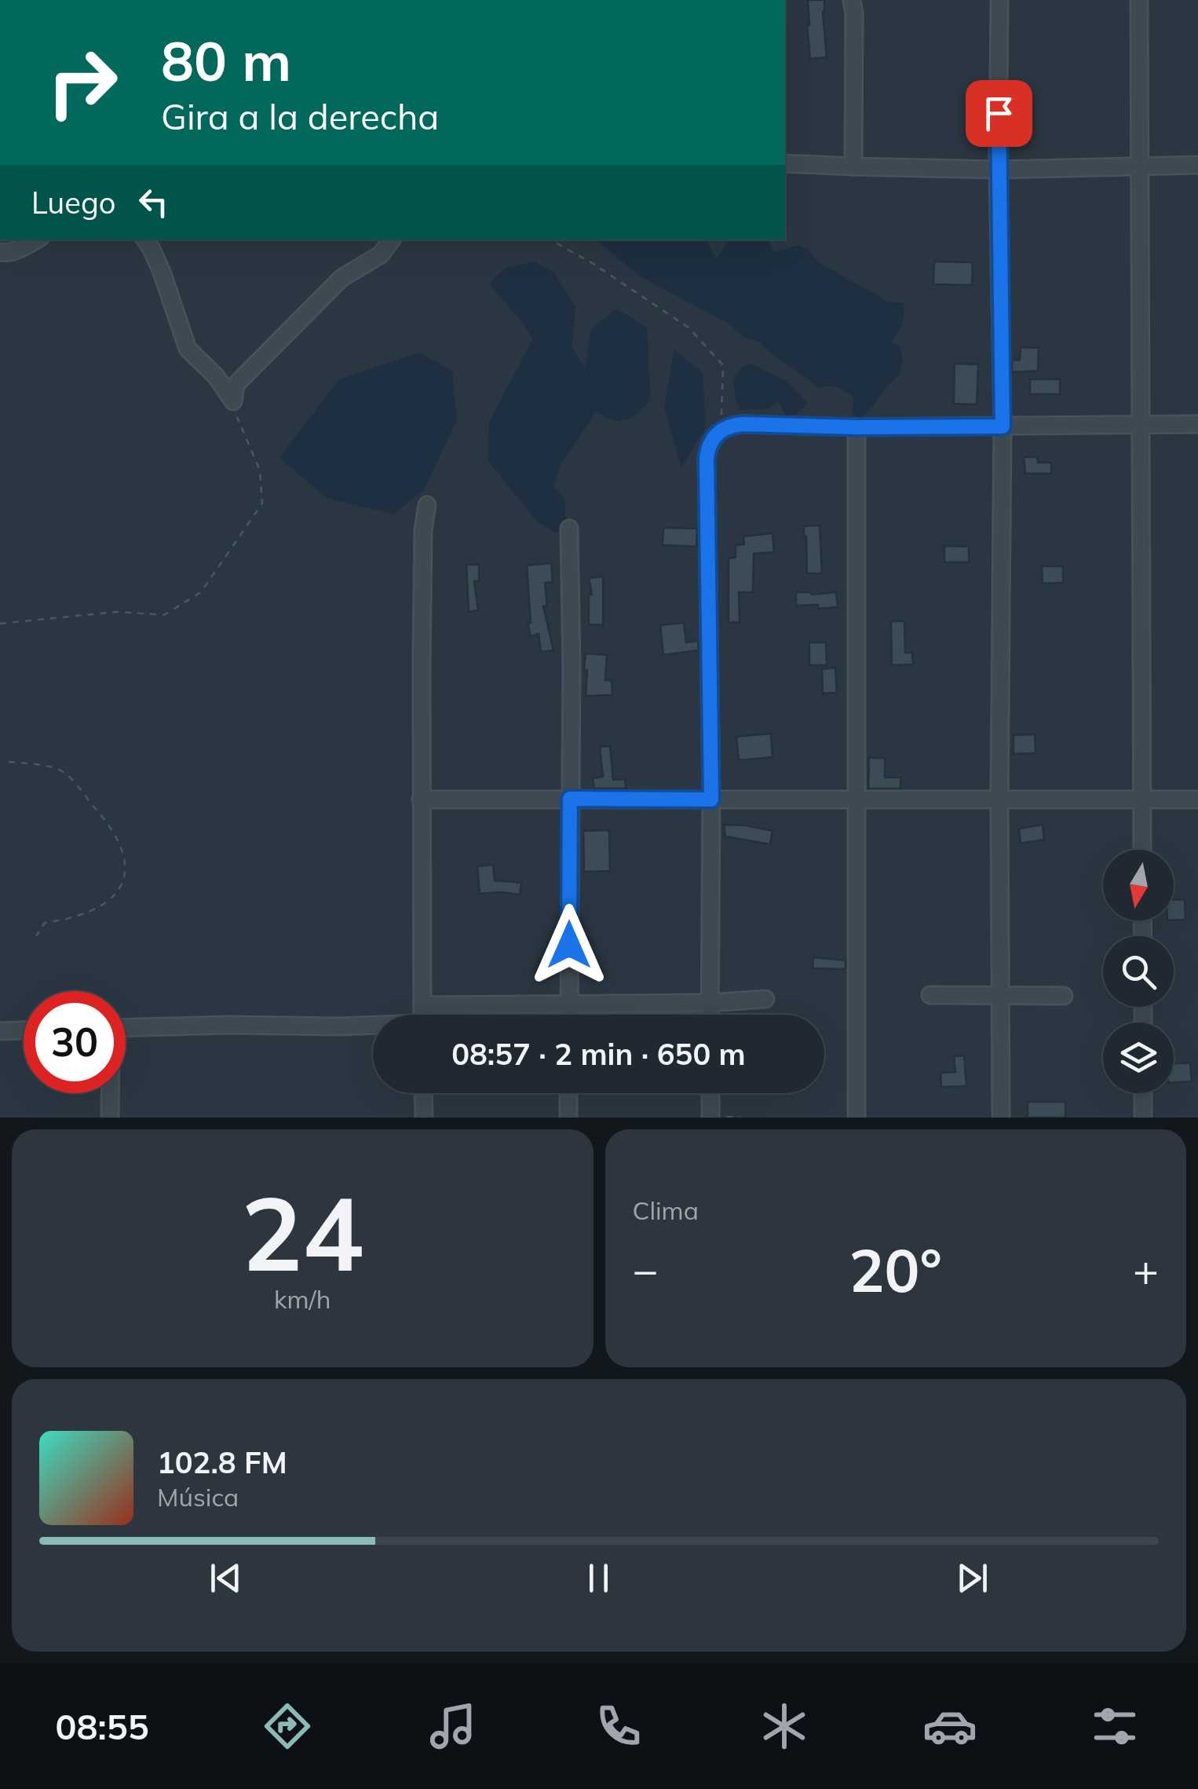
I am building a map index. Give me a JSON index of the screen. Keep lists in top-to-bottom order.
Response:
{
  "north": "bottom",
  "page": {
    "turn": ["80 m", "Gira a la derecha"],
    "then": "Luego",
    "limit": "30",
    "trip": "08:57 · 2 min · 650 m",
    "tile": [
      ["24", "km/h"],
      "Clima"
    ],
    "heat": ["−", "20°", "+"],
    "song": ["102.8 FM", "Música"],
    "tabs": "08:55"
  }
}
